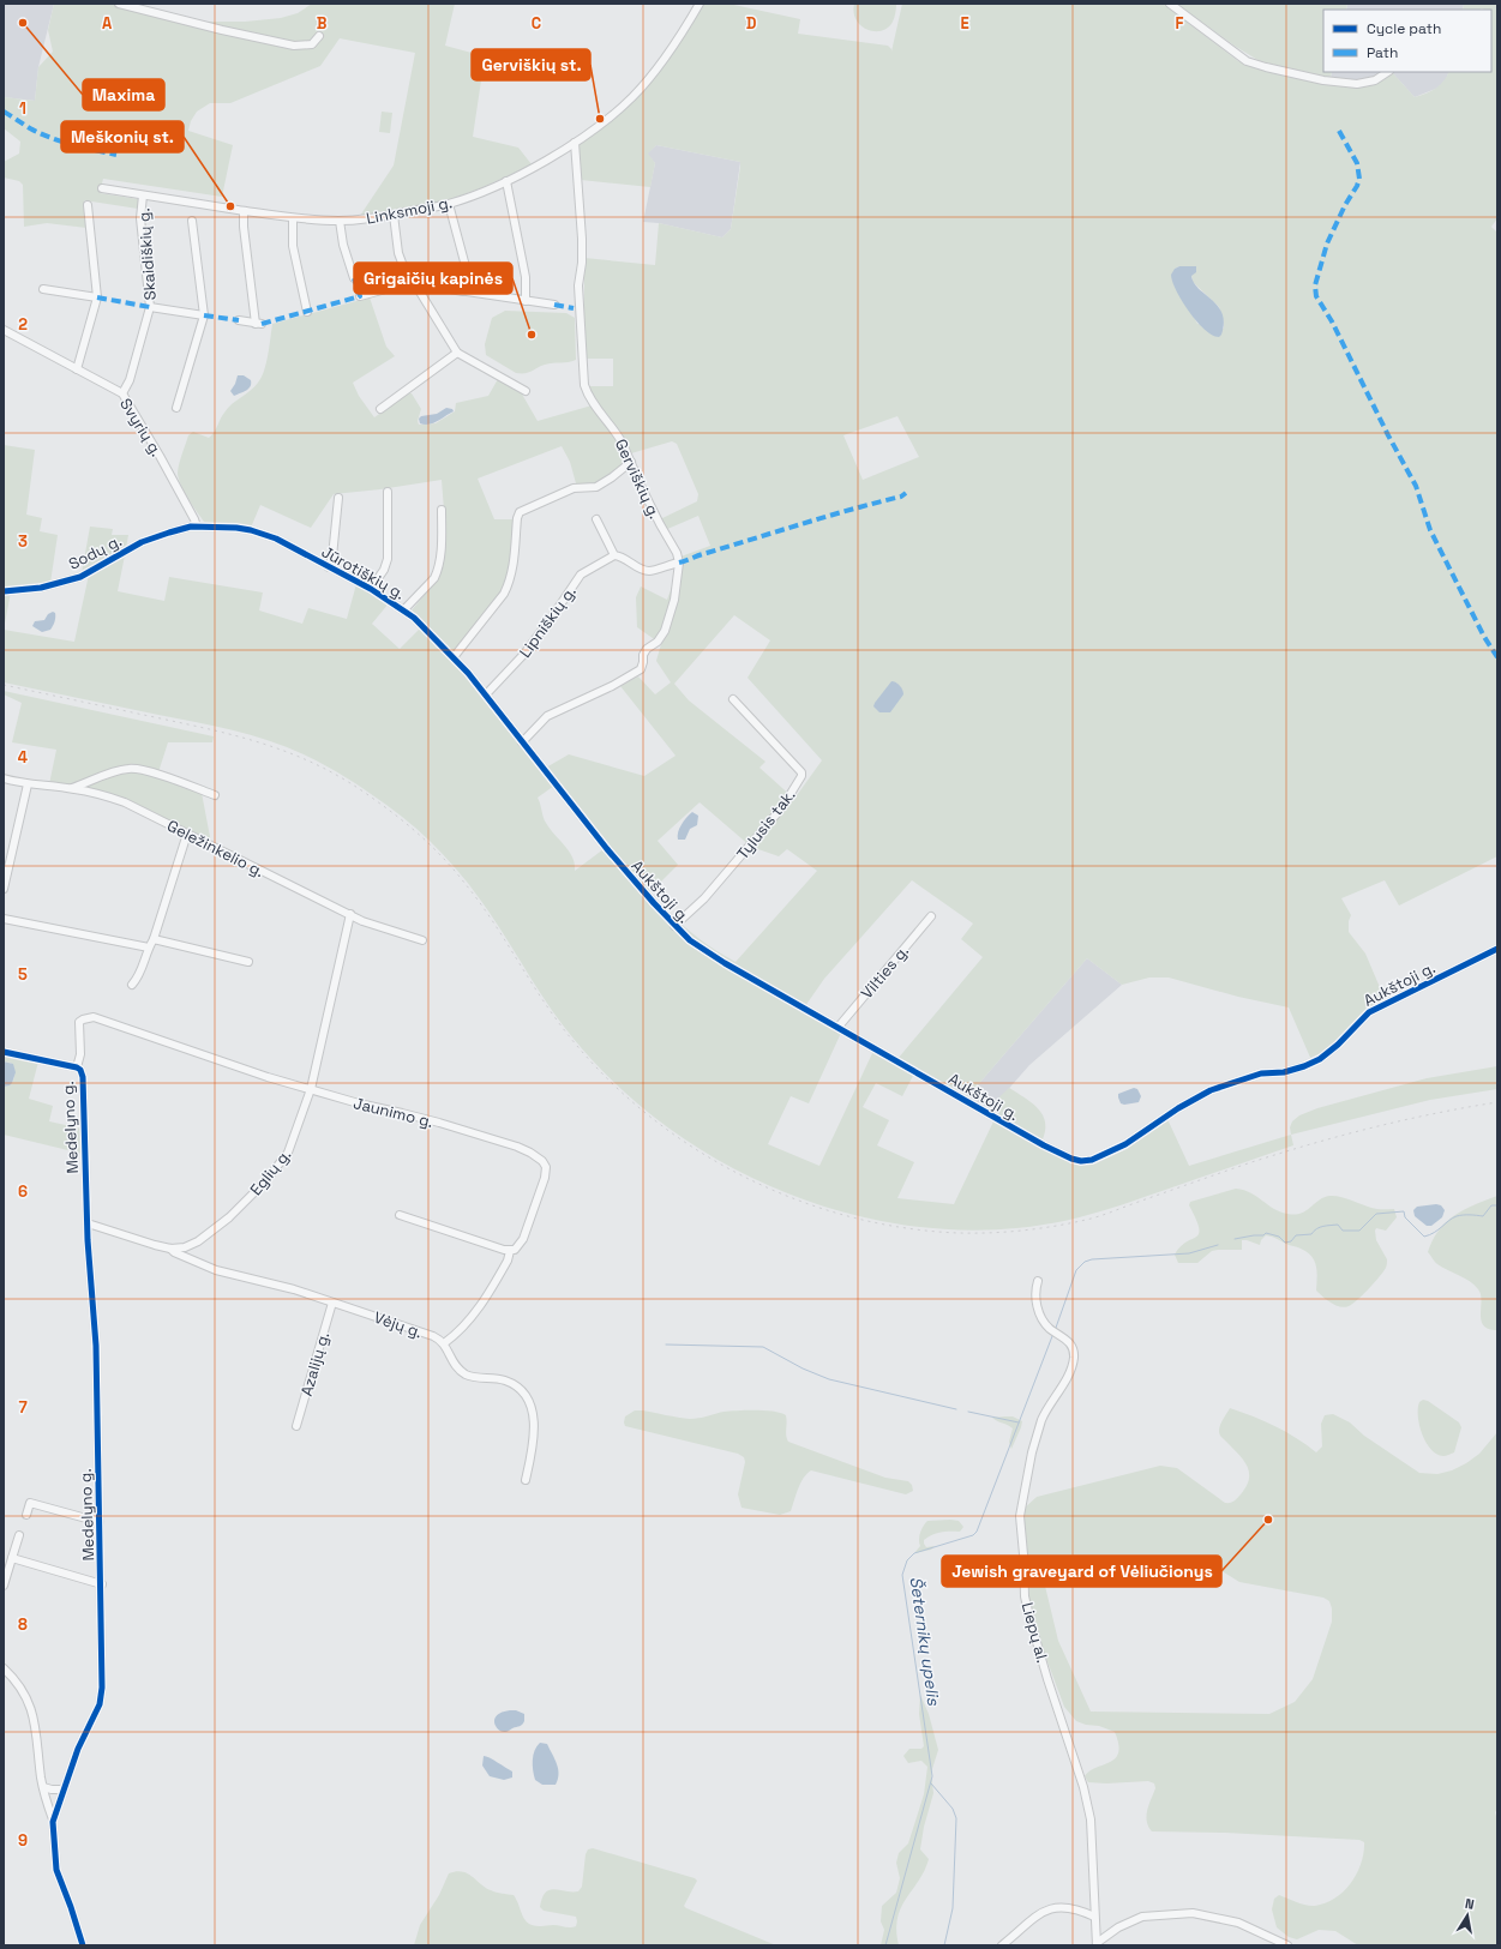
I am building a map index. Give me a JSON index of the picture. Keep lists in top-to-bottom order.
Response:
{
  "streets": {
    "street": [
      "Linksmoji g.",
      "Skaidiškių g.",
      "Svyrių g.",
      "Gerviškių g.",
      "Sodų g.",
      "Jūrotiškių g.",
      "Lipniškių g.",
      "Tylusis tak.",
      "Geležinkelio g.",
      "Aukštoji g.",
      "Vilties g.",
      "Jaunimo g.",
      "Medelyno g.",
      "Eglių g.",
      "Vėjų g.",
      "Azalijų g.",
      "Liepų al."
    ]
  },
  "crossings": [
    ["Linksmoji g.", "Skaidiškių g."],
    ["Linksmoji g.", "Gerviškių g."],
    ["Skaidiškių g.", "Svyrių g."],
    ["Svyrių g.", "Sodų g."],
    ["Svyrių g.", "Jūrotiškių g."],
    ["Sodų g.", "Jūrotiškių g."],
    ["Jūrotiškių g.", "Lipniškių g."],
    ["Jūrotiškių g.", "Aukštoji g."],
    ["Tylusis tak.", "Aukštoji g."],
    ["Geležinkelio g.", "Eglių g."],
    ["Aukštoji g.", "Vilties g."],
    ["Jaunimo g.", "Medelyno g."],
    ["Jaunimo g.", "Eglių g."],
    ["Medelyno g.", "Eglių g."],
    ["Eglių g.", "Vėjų g."],
    ["Vėjų g.", "Azalijų g."]
  ],
  "water": ["Šeternikų upelis"],
  "places": [
    "Maxima",
    "Gerviškių st.",
    "Meškonių st.",
    "Grigaičių kapinės",
    "Jewish graveyard of Vėliučionys"
  ],
  "legend": ["Cycle path", "Path"],
  "north": "top",
  "grid": {
    "columns": [
      "A",
      "B",
      "C",
      "D",
      "E",
      "F"
    ],
    "rows": [
      "1",
      "2",
      "3",
      "4",
      "5",
      "6",
      "7",
      "8",
      "9"
    ]
  }
}
